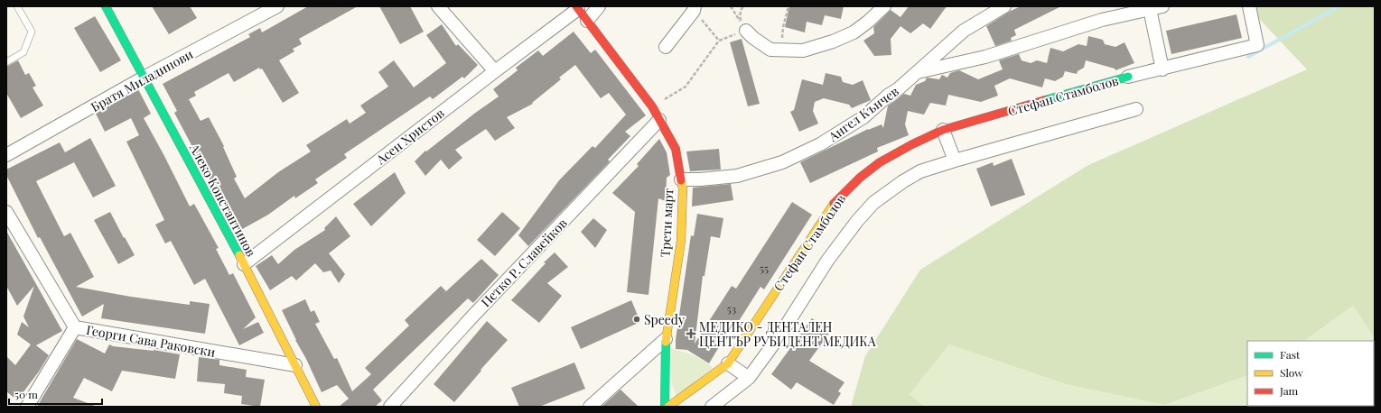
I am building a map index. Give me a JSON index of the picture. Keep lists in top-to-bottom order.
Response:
{
  "streets": {
    "street": [
      "Братя Миладинови",
      "Стефан Стамболов",
      "Ангел Кънчев",
      "Асен Христов",
      "Алеко Константинов",
      "Трети март",
      "Петко Р. Славейков",
      "Георги Сава Раковски"
    ]
  },
  "crossings": [
    ["Братя Миладинови", "Алеко Константинов"],
    ["Ангел Кънчев", "Трети март"],
    ["Асен Христов", "Алеко Константинов"],
    ["Асен Христов", "Трети март"],
    ["Алеко Константинов", "Георги Сава Раковски"],
    ["Трети март", "Петко Р. Славейков"]
  ],
  "places": {
    "other": ["Speedy"],
    "health": ["МЕДИКО - ДЕНТАЛЕН ЦЕНТЪР РУБИДЕНТ МЕДИКА"]
  },
  "house_numbers": ["55", "53"],
  "legend": ["Fast", "Slow", "Jam"],
  "scale_bar": "50 m"
}
